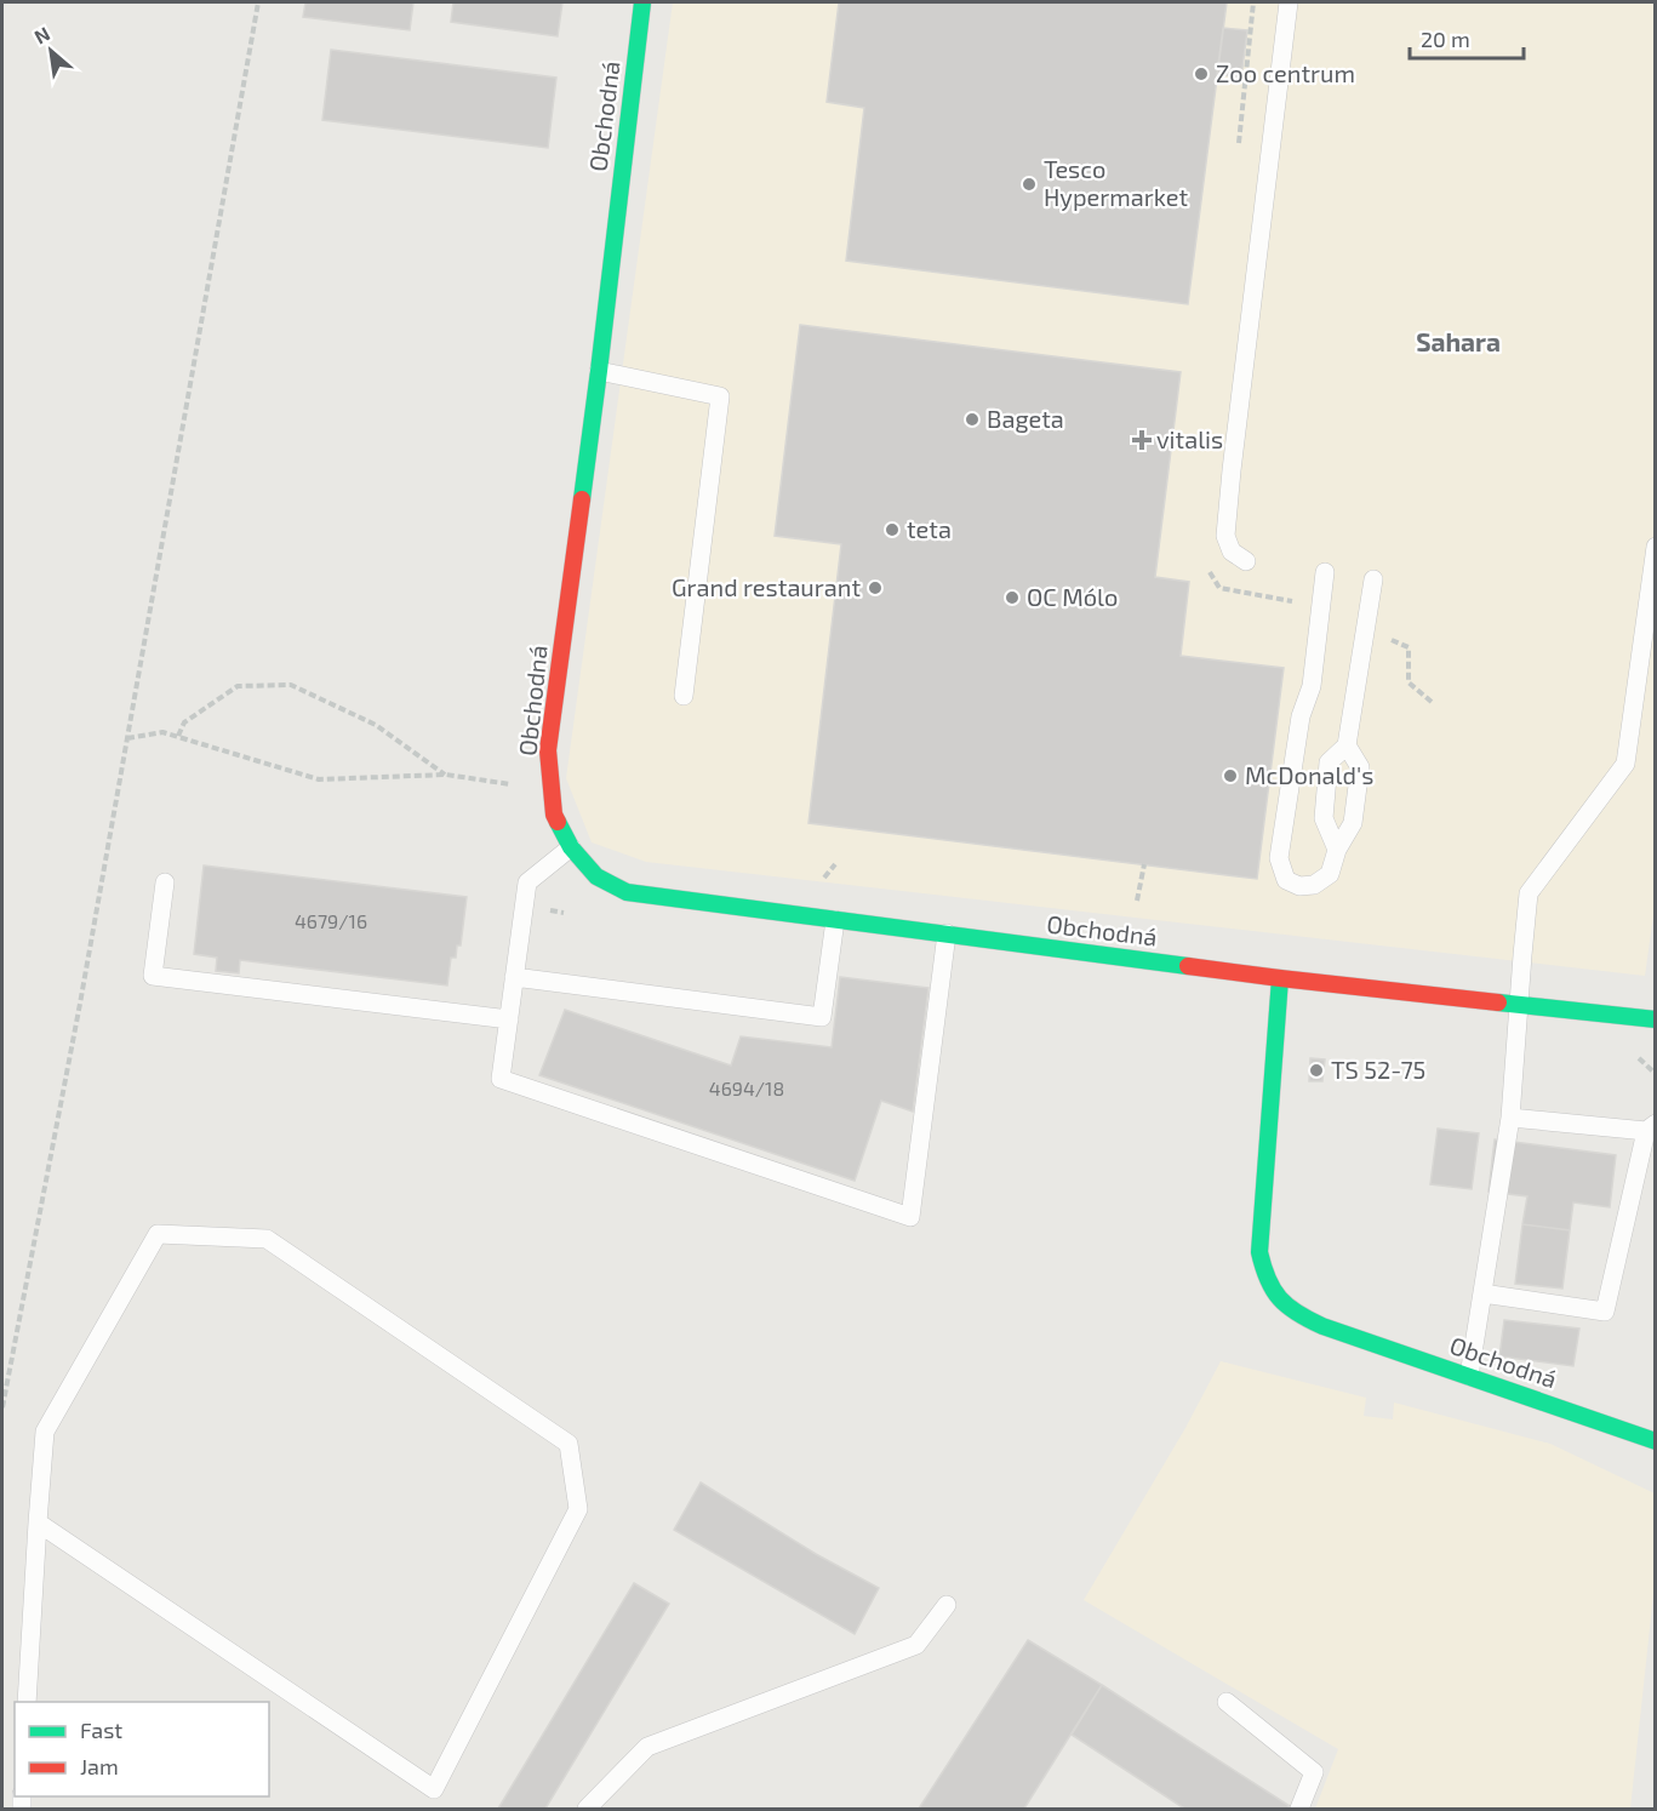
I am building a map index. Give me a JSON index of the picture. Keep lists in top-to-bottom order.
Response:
{
  "streets": {
    "street": ["Obchodná"]
  },
  "districts": ["Sahara"],
  "places": {
    "other": [
      "Zoo centrum",
      "Tesco Hypermarket",
      "Bageta",
      "teta",
      "Grand restaurant",
      "OC Mólo",
      "McDonald's",
      "TS 52-75"
    ],
    "health": ["vitalis"]
  },
  "house_numbers": ["4679/16", "4694/18"],
  "legend": ["Fast", "Jam"],
  "scale_bar": "20 m",
  "north": "top left"
}
